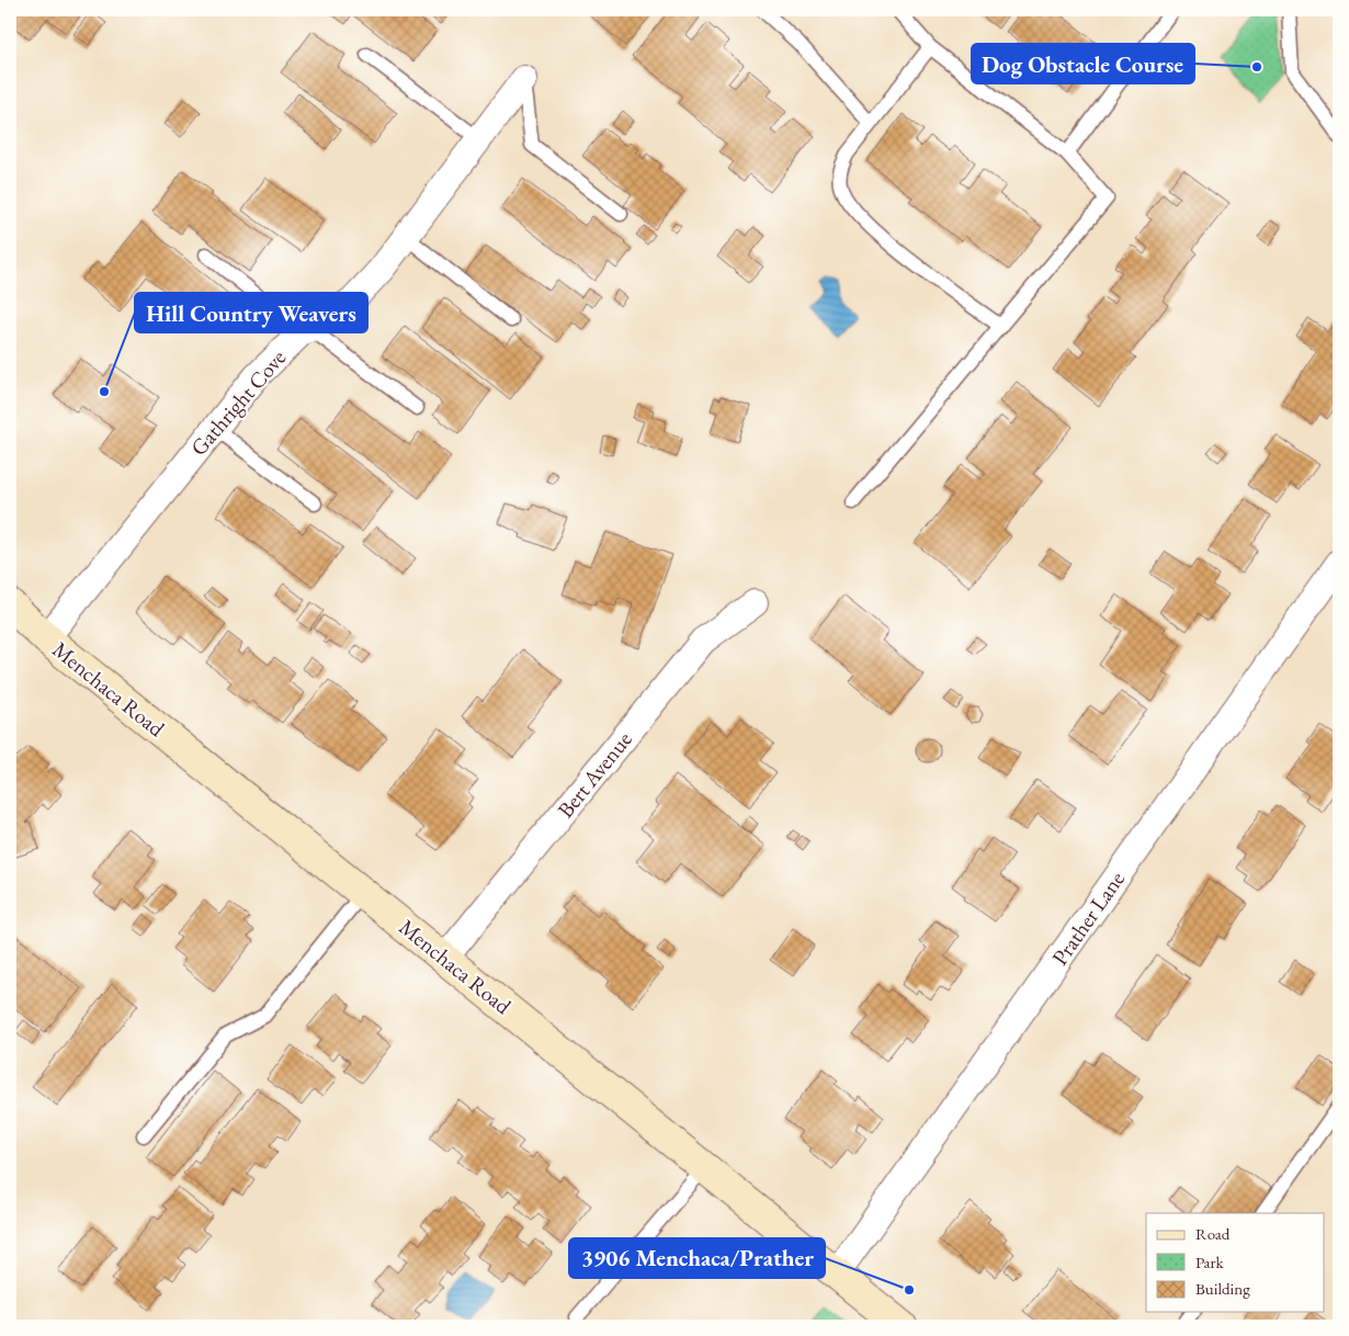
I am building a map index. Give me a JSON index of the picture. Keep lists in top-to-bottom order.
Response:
{
  "streets": {
    "main road": ["Menchaca Road"],
    "street": ["Gathright Cove", "Bert Avenue", "Prather Lane"]
  },
  "crossings": [
    ["Gathright Cove", "Menchaca Road"],
    ["Menchaca Road", "Bert Avenue"],
    ["Menchaca Road", "Prather Lane"]
  ],
  "places": ["Dog Obstacle Course", "Hill Country Weavers", "3906 Menchaca/Prather"],
  "legend": ["Road", "Park", "Building"]
}
